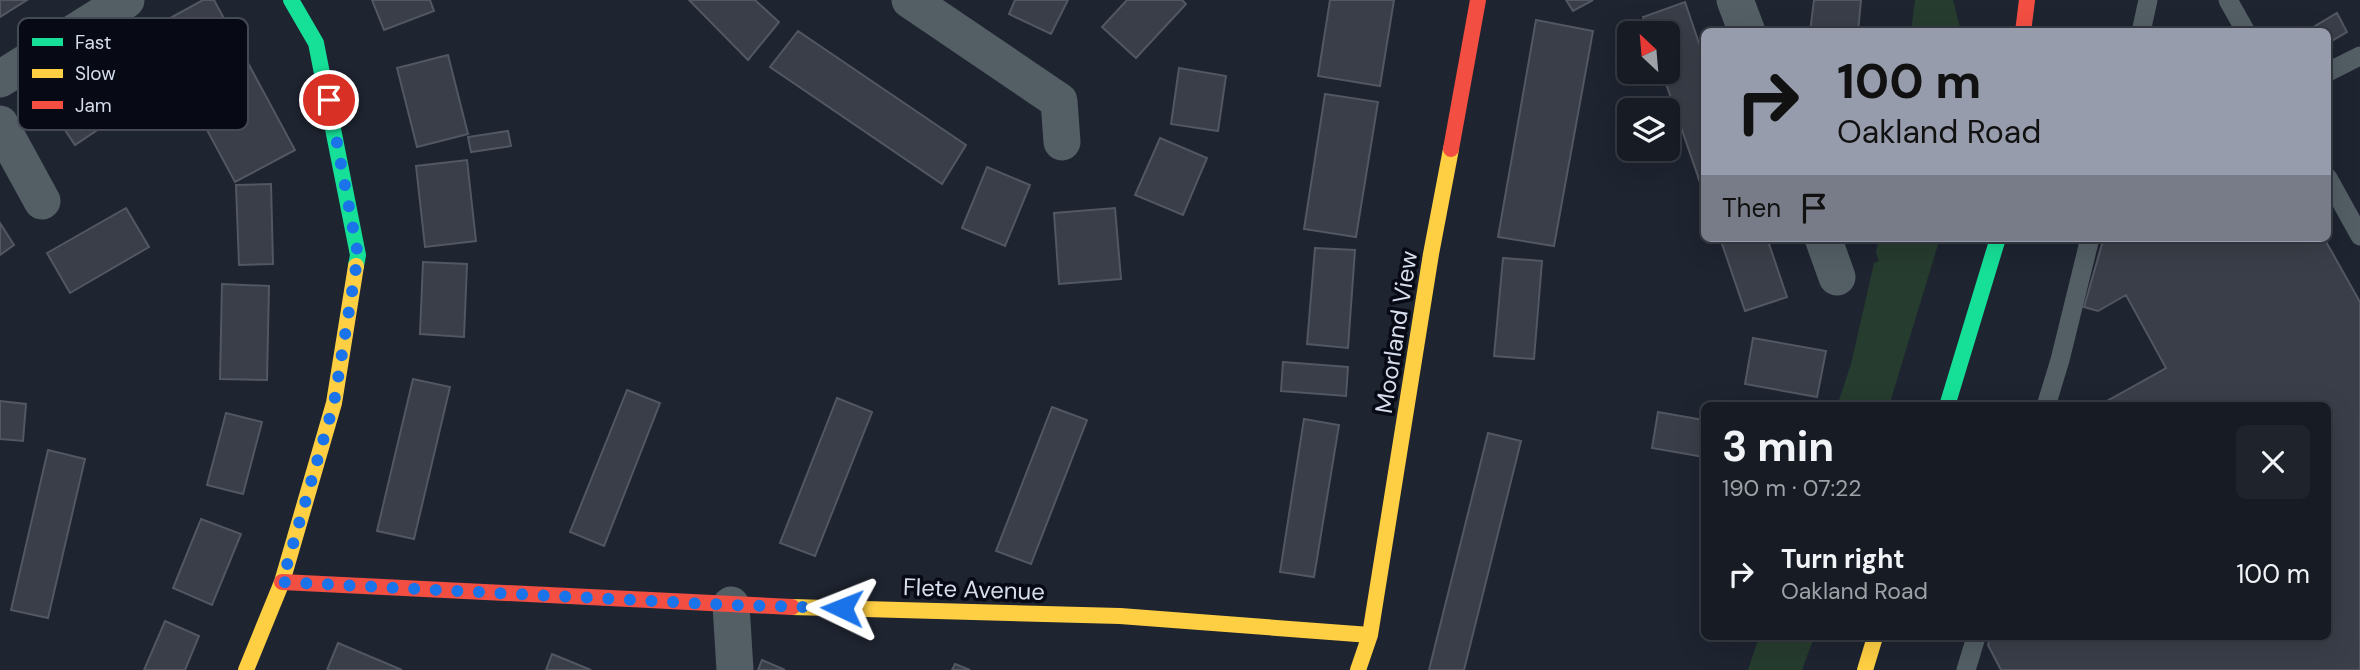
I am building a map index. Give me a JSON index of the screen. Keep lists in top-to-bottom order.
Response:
{
  "streets": {
    "street": ["Moorland View", "Flete Avenue"]
  },
  "crossings": [
    ["Moorland View", "Flete Avenue"]
  ],
  "legend": ["Fast", "Slow", "Jam"],
  "north": "top left",
  "page": {
    "turn": ["100 m", "Oakland Road"],
    "then": "Then",
    "heading": ["3 min", "190 m · 07:22"],
    "list": [
      {
        "name": "Turn right",
        "note": "Oakland Road",
        "value": "100 m"
      }
    ]
  }
}
